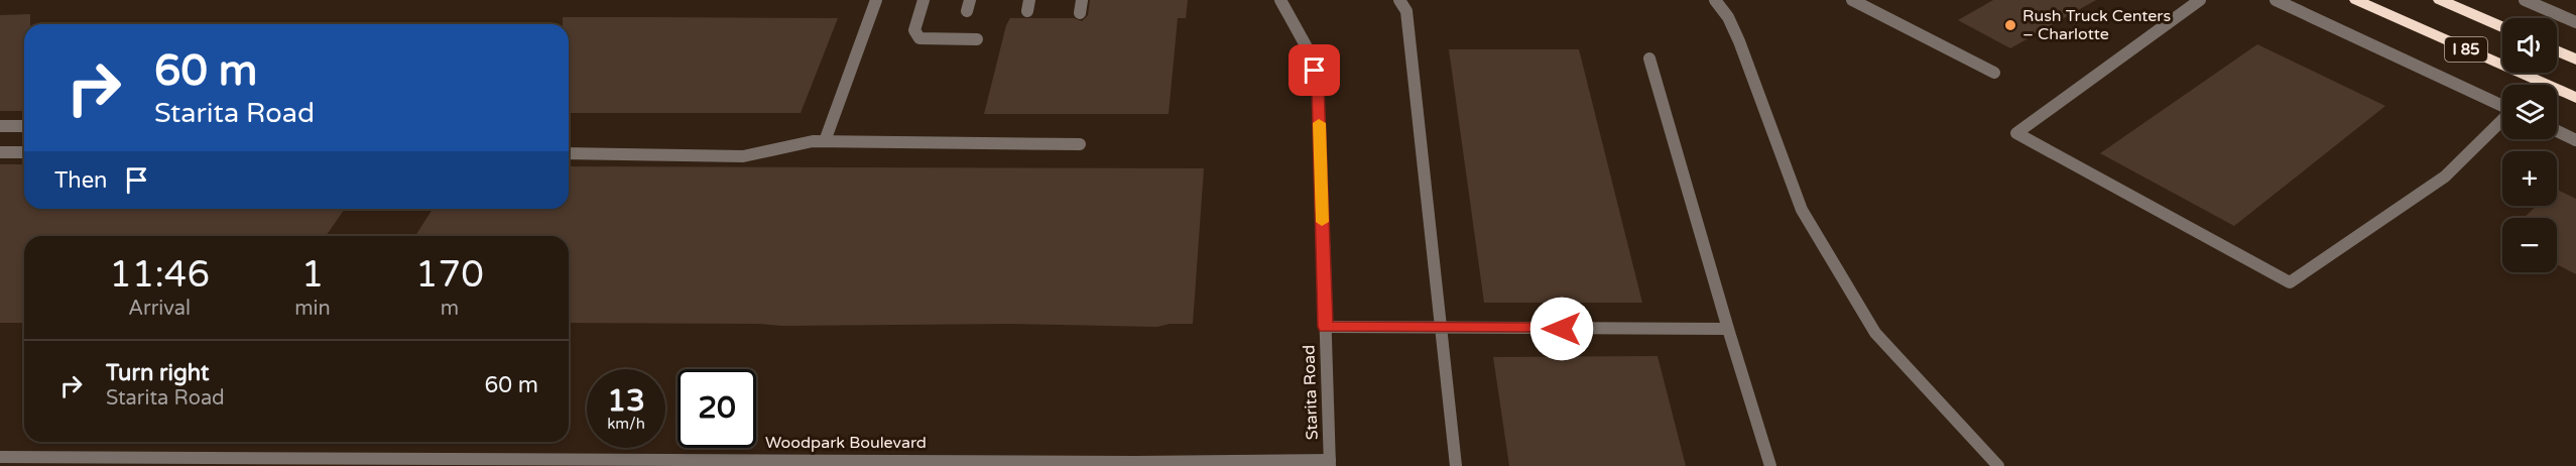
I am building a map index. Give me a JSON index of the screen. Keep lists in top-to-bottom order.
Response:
{
  "streets": {
    "highway": ["I 85"],
    "street": ["Starita Road", "Woodpark Boulevard"]
  },
  "crossings": [
    ["Starita Road", "Woodpark Boulevard"]
  ],
  "places": ["Rush Truck Centers – Charlotte"],
  "page": {
    "map_buttons": ["+", "−"],
    "turn": ["60 m", "Starita Road"],
    "then": "Then",
    "eta": [
      "11:46",
      "Arrival",
      "1",
      "min",
      "170",
      "m"
    ],
    "list": [
      {
        "name": "Turn right",
        "note": "Starita Road",
        "value": "60 m"
      }
    ],
    "speed": "13 km/h",
    "limit": "20"
  }
}
